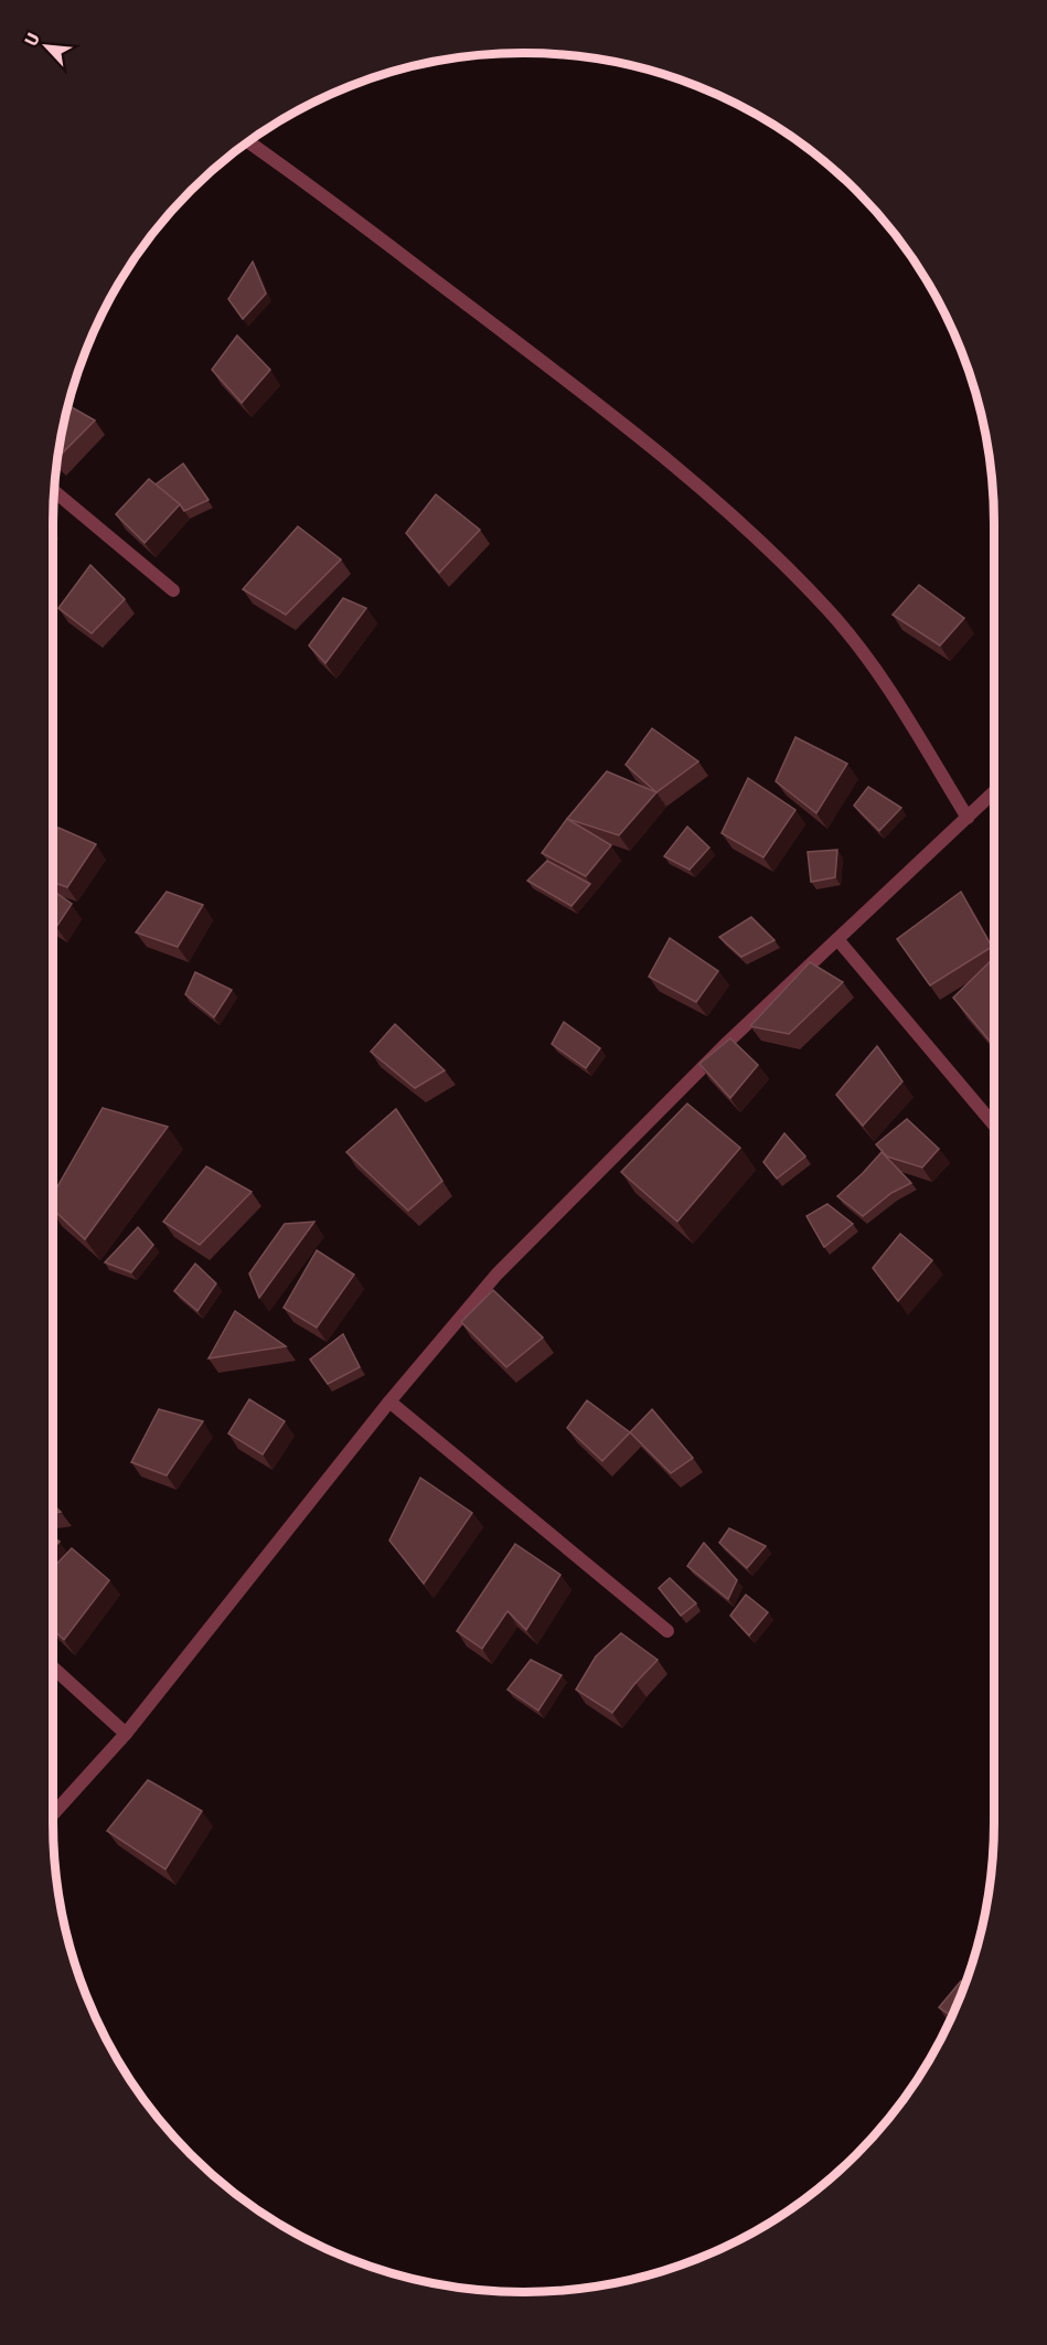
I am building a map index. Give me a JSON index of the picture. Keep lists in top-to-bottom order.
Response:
{
  "north": "top left"
}
